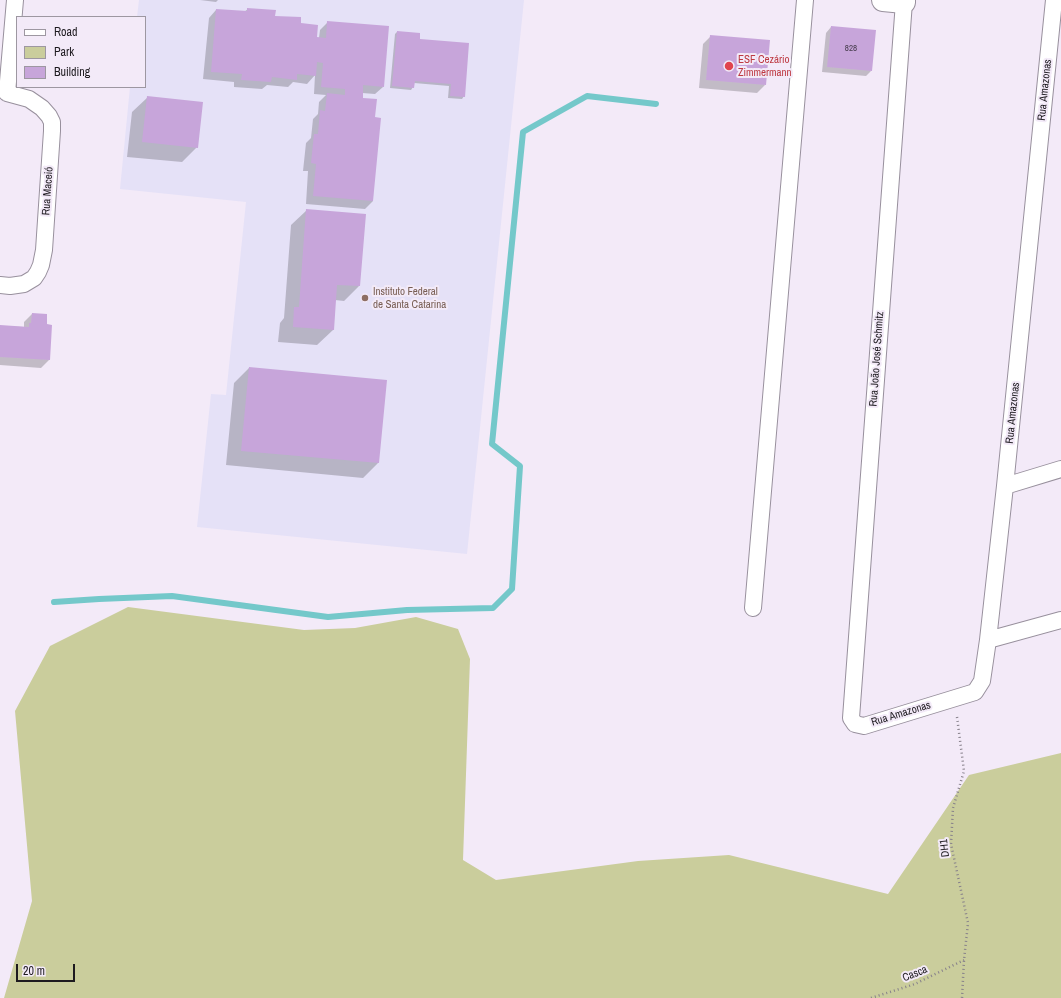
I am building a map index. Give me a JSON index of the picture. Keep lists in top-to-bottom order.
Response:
{
  "streets": {
    "street": ["Rua Amazonas", "Rua Maceió", "Rua João José Schmitz"],
    "path": ["DH1", "Casca"]
  },
  "crossings": [
    ["Rua Amazonas", "Rua João José Schmitz"],
    ["Rua Amazonas", "DH1"],
    ["DH1", "Casca"]
  ],
  "places": ["ESF Cezário Zimmermann", "Instituto Federal de Santa Catarina"],
  "house_numbers": ["828"],
  "legend": ["Road", "Park", "Building"],
  "scale_bar": "20 m"
}
